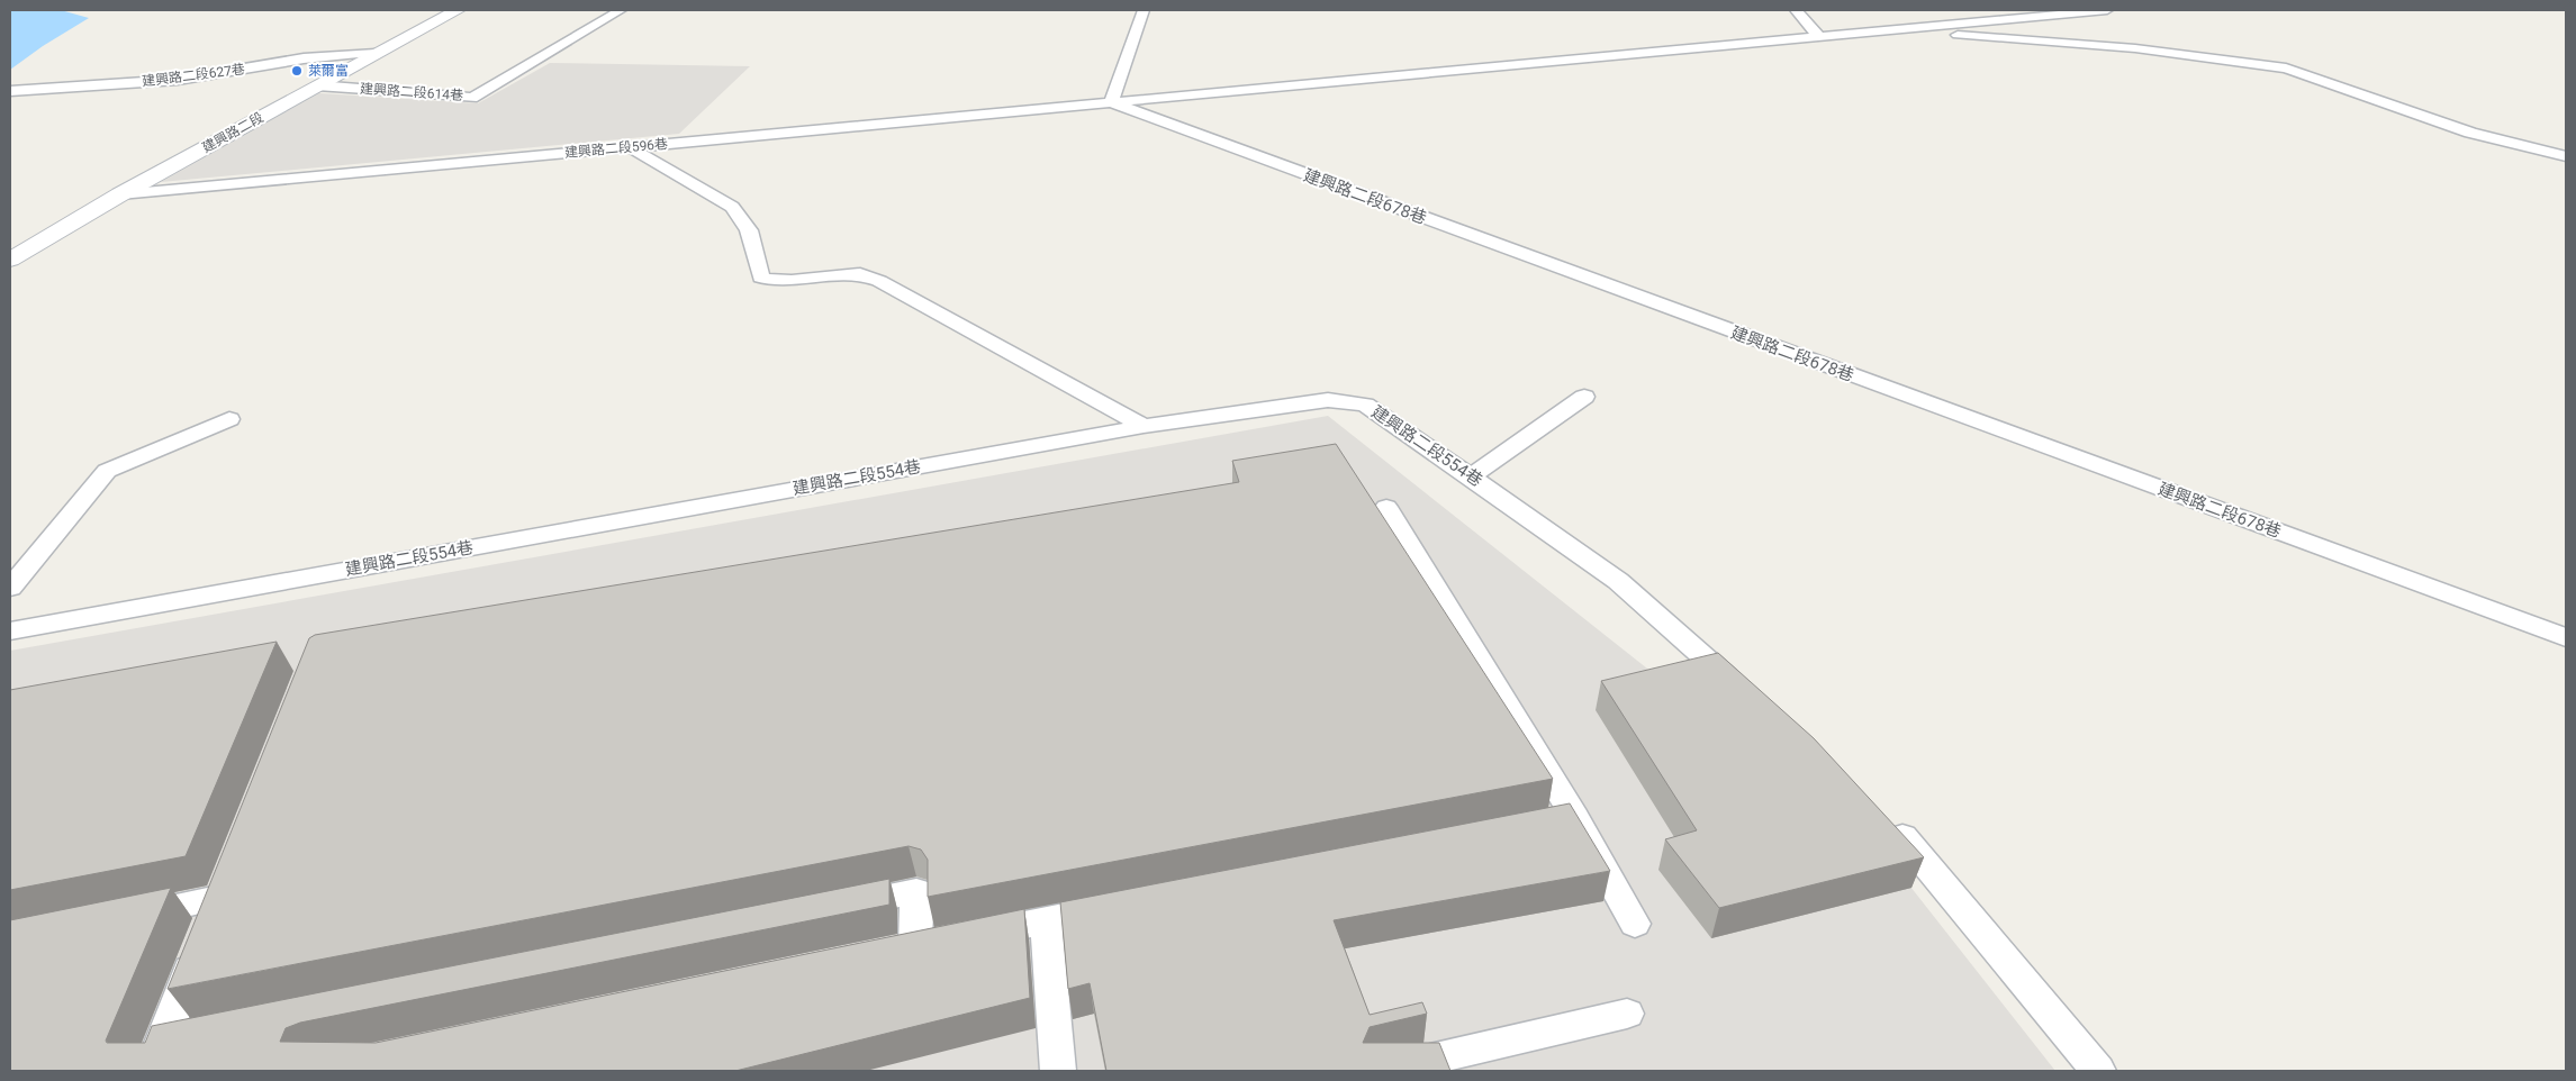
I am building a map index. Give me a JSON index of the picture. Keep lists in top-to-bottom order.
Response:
{
  "streets": {
    "street": ["建興路二段"],
    "lane": [
      "建興路二段627巷",
      "建興路二段614巷",
      "建興路二段596巷",
      "建興路二段678巷",
      "建興路二段554巷"
    ]
  },
  "crossings": [
    ["建興路二段627巷", "建興路二段"],
    ["建興路二段614巷", "建興路二段"],
    ["建興路二段", "建興路二段596巷"],
    ["建興路二段596巷", "建興路二段678巷"]
  ],
  "places": ["萊爾富"]
}
